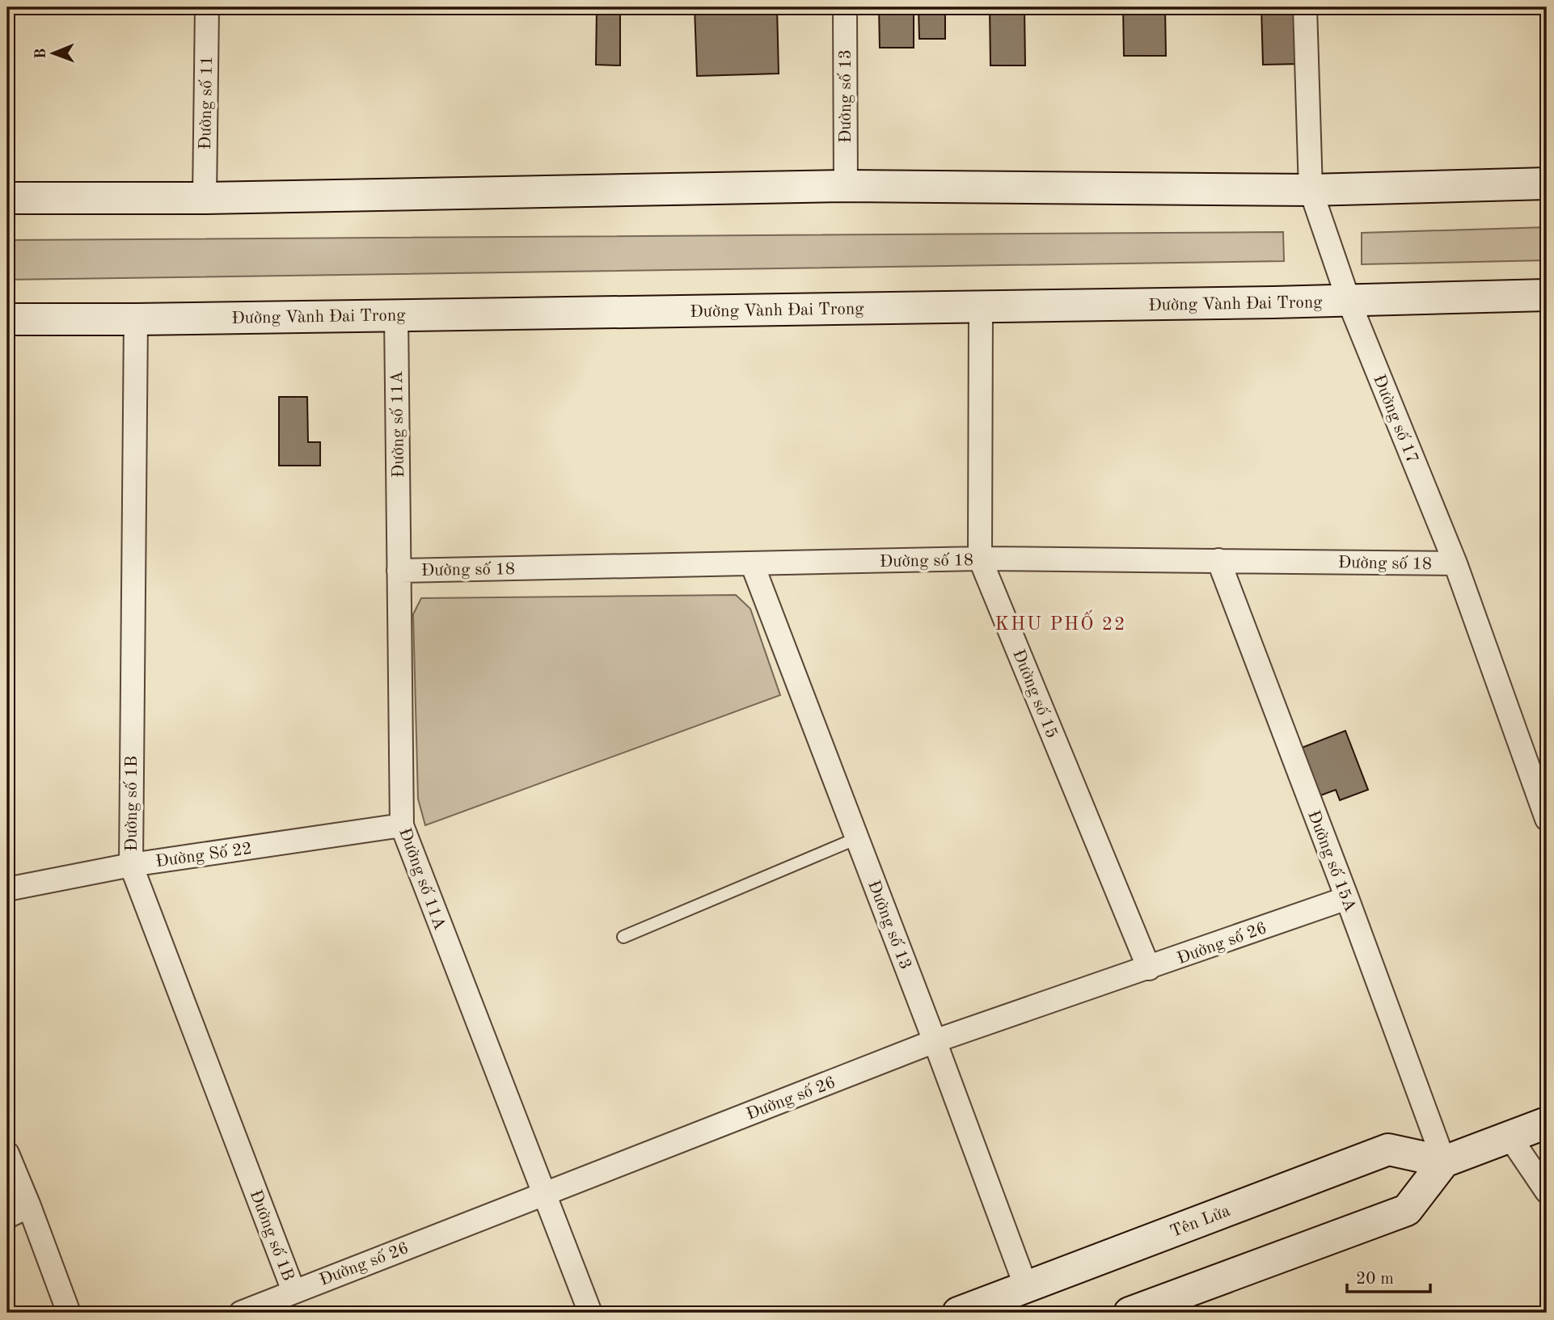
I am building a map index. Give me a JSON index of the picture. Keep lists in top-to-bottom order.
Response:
{
  "streets": {
    "street": [
      "Đường số 13",
      "Đường số 11",
      "Đường Vành Đai Trong",
      "Đường số 17",
      "Đường số 11A",
      "Đường số 18",
      "Đường số 15",
      "Đường số 1B",
      "Đường Số 22",
      "Đường số 15A",
      "Đường số 26",
      "Tên Lửa"
    ]
  },
  "crossings": [
    ["Đường số 13", "Đường số 18"],
    ["Đường số 13", "Đường số 26"],
    ["Đường số 13", "Tên Lửa"],
    ["Đường Vành Đai Trong", "Đường số 17"],
    ["Đường Vành Đai Trong", "Đường số 11A"],
    ["Đường Vành Đai Trong", "Đường số 15"],
    ["Đường Vành Đai Trong", "Đường số 1B"],
    ["Đường số 17", "Đường số 18"],
    ["Đường số 11A", "Đường số 18"],
    ["Đường số 11A", "Đường Số 22"],
    ["Đường số 11A", "Đường số 26"],
    ["Đường số 18", "Đường số 15"],
    ["Đường số 18", "Đường số 15A"],
    ["Đường số 15", "Đường số 26"],
    ["Đường số 1B", "Đường Số 22"],
    ["Đường số 1B", "Đường số 26"],
    ["Đường số 15A", "Đường số 26"],
    ["Đường số 15A", "Tên Lửa"]
  ],
  "districts": ["KHU PHỐ 22"],
  "scale_bar": "20 m",
  "north": "left"
}
